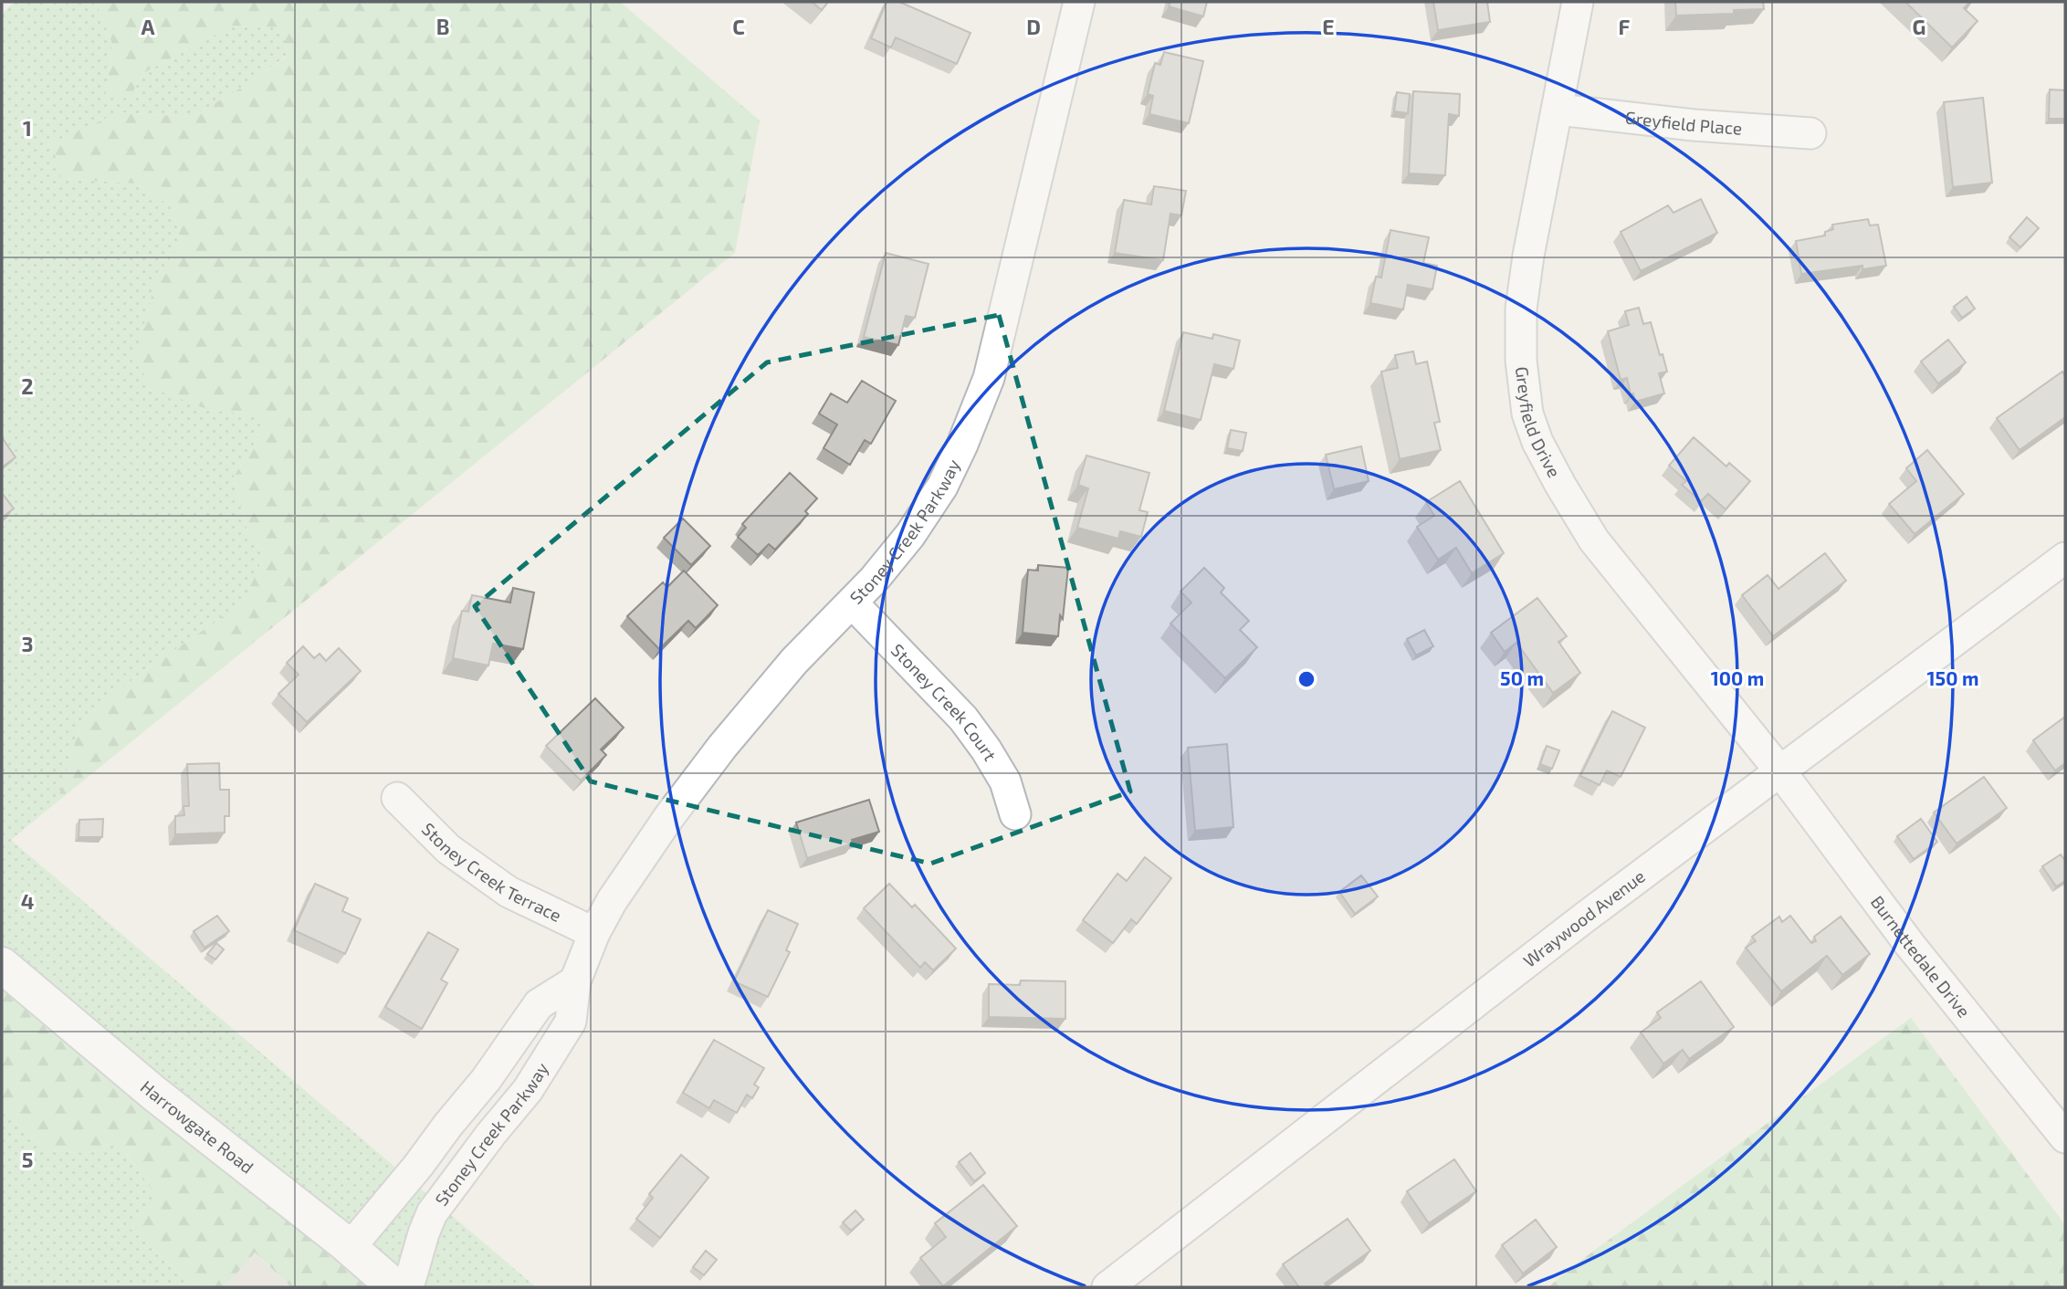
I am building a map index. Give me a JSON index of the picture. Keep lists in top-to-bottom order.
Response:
{
  "streets": {
    "main road": ["Harrowgate Road"],
    "street": [
      "Greyfield Place",
      "Greyfield Drive",
      "Stoney Creek Parkway",
      "Stoney Creek Court",
      "Stoney Creek Terrace",
      "Wraywood Avenue",
      "Burnettedale Drive"
    ]
  },
  "crossings": [
    ["Greyfield Place", "Greyfield Drive"],
    ["Greyfield Drive", "Wraywood Avenue"],
    ["Greyfield Drive", "Burnettedale Drive"],
    ["Stoney Creek Parkway", "Stoney Creek Court"],
    ["Stoney Creek Parkway", "Stoney Creek Terrace"],
    ["Wraywood Avenue", "Burnettedale Drive"]
  ],
  "grid": {
    "columns": [
      "A",
      "B",
      "C",
      "D",
      "E",
      "F",
      "G"
    ],
    "rows": [
      "1",
      "2",
      "3",
      "4",
      "5"
    ]
  },
  "rings": ["50 m", "100 m", "150 m"]
}
